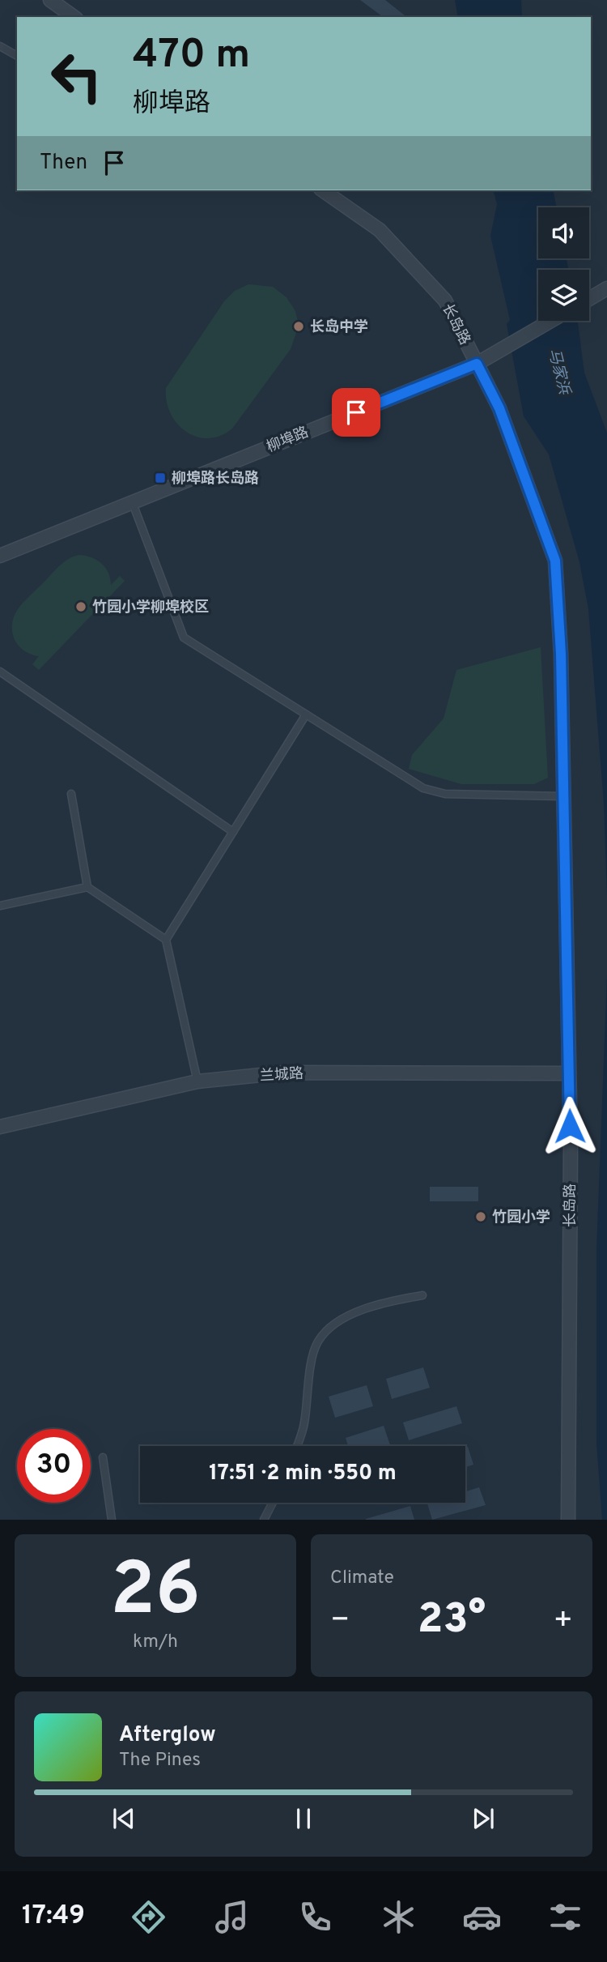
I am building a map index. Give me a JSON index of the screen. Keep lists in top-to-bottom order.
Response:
{
  "streets": {
    "street": ["长岛路", "柳埠路", "兰城路"]
  },
  "crossings": [
    ["长岛路", "柳埠路"],
    ["长岛路", "兰城路"]
  ],
  "water": ["马家浜"],
  "places": {
    "other": ["长岛中学", "竹园小学柳埠校区", "竹园小学"],
    "transit": ["柳埠路长岛路"]
  },
  "page": {
    "turn": ["470 m", "柳埠路"],
    "then": "Then",
    "limit": "30",
    "trip": "17:51 · 2 min · 550 m",
    "tile": [
      ["26", "km/h"],
      "Climate"
    ],
    "heat": ["−", "23°", "+"],
    "song": ["Afterglow", "The Pines"],
    "tabs": "17:49"
  }
}
